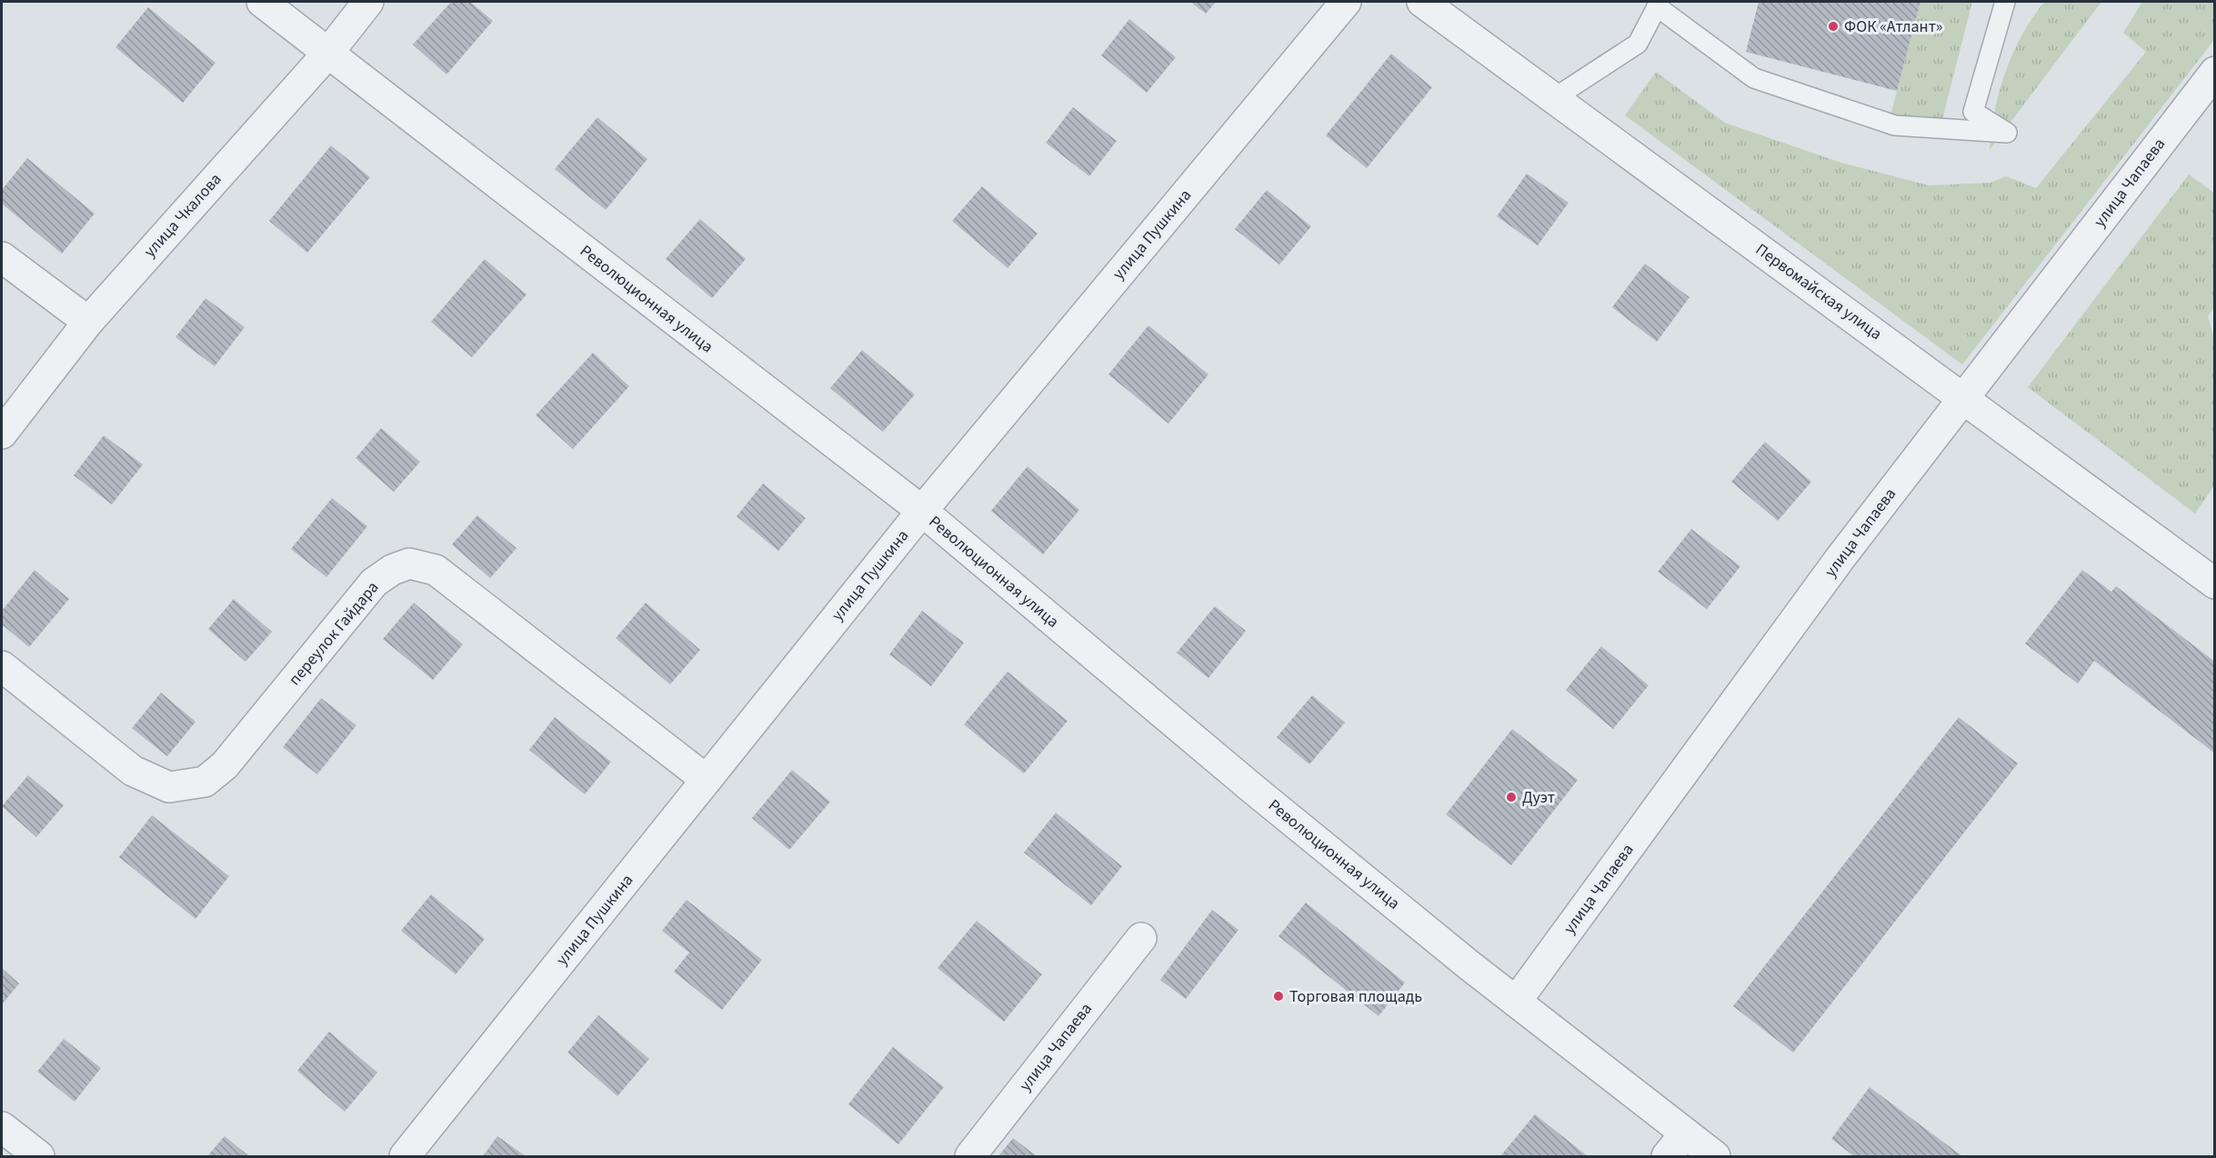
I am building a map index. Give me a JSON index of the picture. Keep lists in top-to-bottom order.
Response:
{
  "streets": {
    "street": [
      "улица Чапаева",
      "улица Чкалова",
      "улица Пушкина",
      "Первомайская улица",
      "Революционная улица",
      "переулок Гайдара"
    ]
  },
  "crossings": [
    ["улица Чапаева", "Первомайская улица"],
    ["улица Чапаева", "Революционная улица"],
    ["улица Чкалова", "Революционная улица"],
    ["улица Пушкина", "Революционная улица"],
    ["улица Пушкина", "переулок Гайдара"]
  ],
  "places": ["ФОК «Атлант»", "Дуэт", "Торговая площадь"]
}
